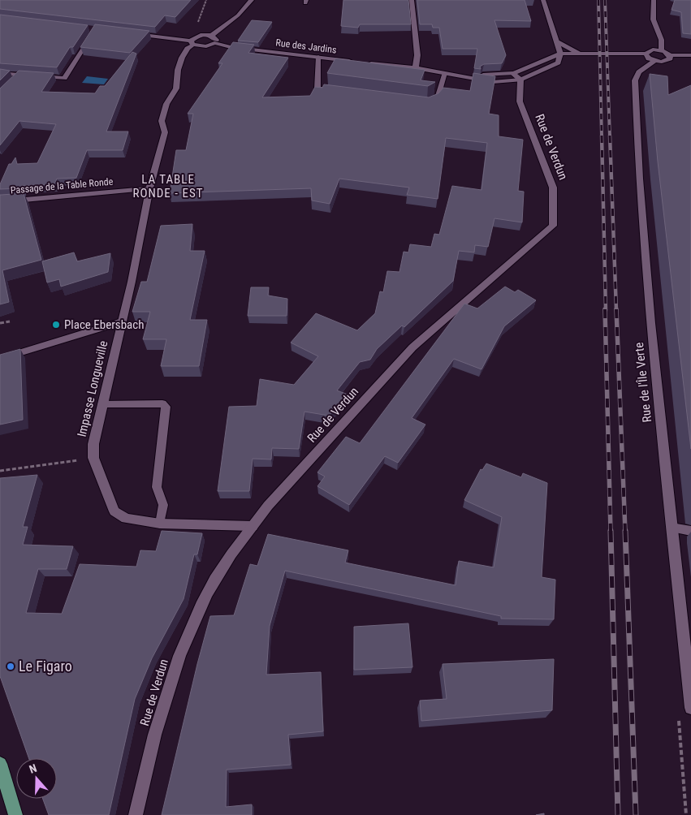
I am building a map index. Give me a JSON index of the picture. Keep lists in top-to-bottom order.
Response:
{
  "streets": {
    "street": [
      "Rue des Jardins",
      "Rue de Verdun",
      "Passage de la Table Ronde",
      "Rue de l'Île Verte",
      "Impasse Longueville"
    ]
  },
  "crossings": [
    ["Rue des Jardins", "Impasse Longueville"],
    ["Rue de Verdun", "Impasse Longueville"],
    ["Passage de la Table Ronde", "Impasse Longueville"]
  ],
  "districts": ["LA TABLE RONDE - EST"],
  "places": ["Place Ebersbach", "Le Figaro"],
  "north": "top"
}
